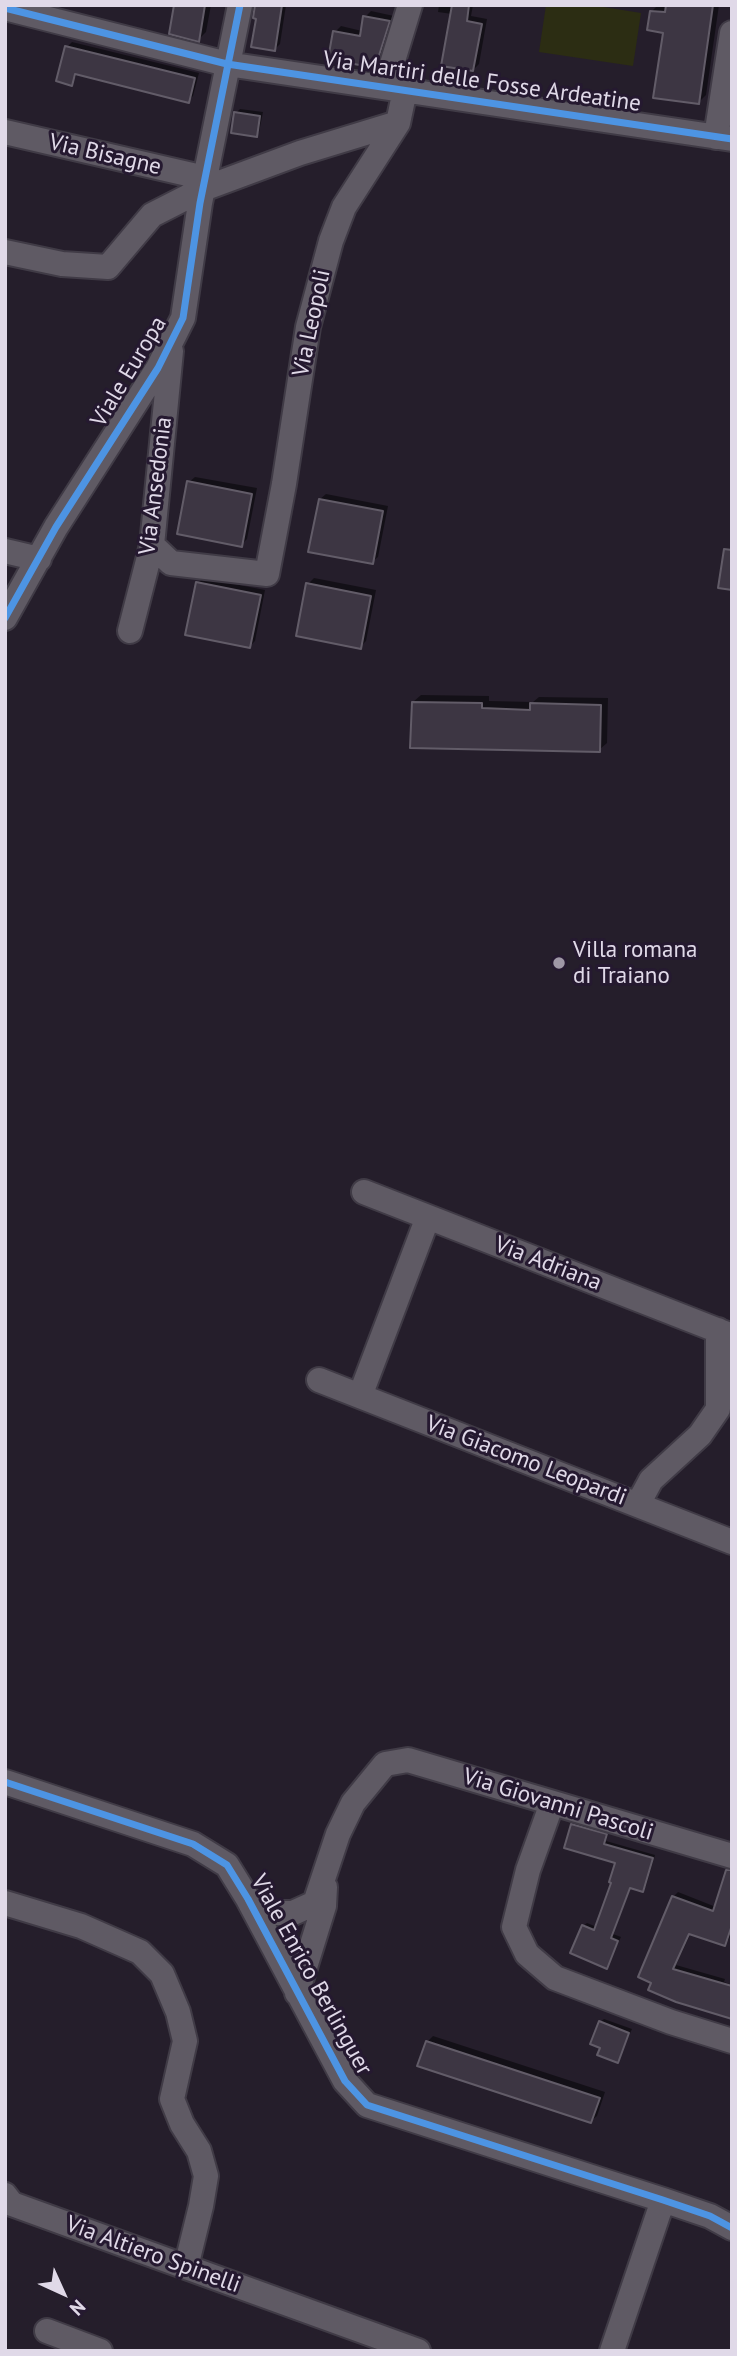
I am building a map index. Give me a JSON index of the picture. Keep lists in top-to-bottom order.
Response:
{
  "streets": {
    "street": [
      "Via Martiri delle Fosse Ardeatine",
      "Via Bisagne",
      "Via Leopoli",
      "Viale Europa",
      "Via Ansedonia",
      "Via Adriana",
      "Via Giacomo Leopardi",
      "Via Giovanni Pascoli",
      "Viale Enrico Berlinguer",
      "Via Altiero Spinelli"
    ]
  },
  "crossings": [
    ["Via Martiri delle Fosse Ardeatine", "Via Leopoli"],
    ["Via Martiri delle Fosse Ardeatine", "Viale Europa"],
    ["Via Bisagne", "Viale Europa"],
    ["Via Leopoli", "Via Ansedonia"],
    ["Viale Europa", "Via Ansedonia"]
  ],
  "places": ["Villa romana di Traiano"],
  "north": "bottom right"
}
